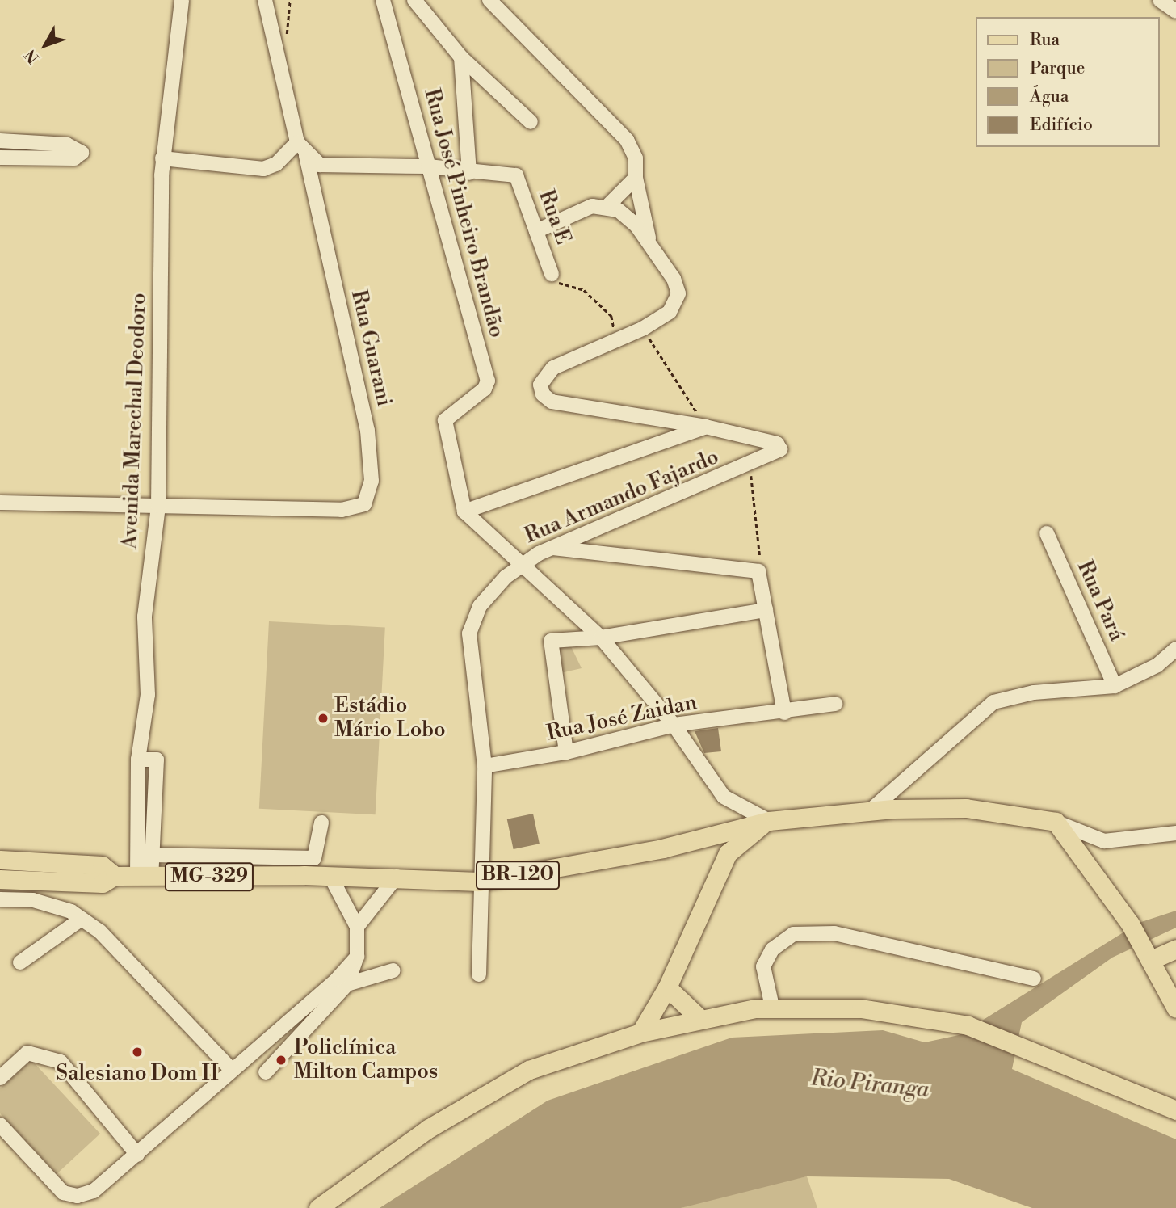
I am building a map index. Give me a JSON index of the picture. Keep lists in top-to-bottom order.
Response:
{
  "streets": {
    "main road": ["BR-120", "MG-329"],
    "street": [
      "Rua José Pinheiro Brandão",
      "Rua E",
      "Rua Guarani",
      "Avenida Marechal Deodoro",
      "Rua Armando Fajardo",
      "Rua Pará",
      "Rua José Zaidan"
    ]
  },
  "crossings": [
    ["Rua Guarani", "Avenida Marechal Deodoro"],
    ["Avenida Marechal Deodoro", "MG-329"],
    ["Rua Armando Fajardo", "Rua José Zaidan"],
    ["Rua Armando Fajardo", "BR-120"],
    ["BR-120", "MG-329"]
  ],
  "water": ["Rio Piranga"],
  "places": ["Estádio Mário Lobo", "Salesiano Dom H", "Policlínica Milton Campos"],
  "legend": [
    "Rua",
    "Parque",
    "Água",
    "Edifício"
  ],
  "north": "bottom left"
}
